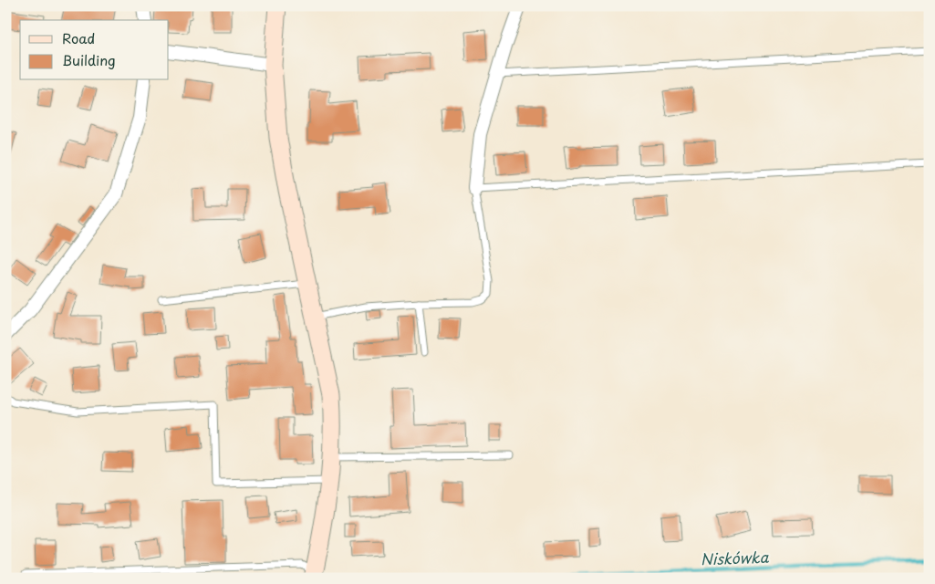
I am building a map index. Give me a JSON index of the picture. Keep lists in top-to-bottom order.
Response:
{
  "water": ["Niskówka"],
  "legend": ["Road", "Building"]
}
